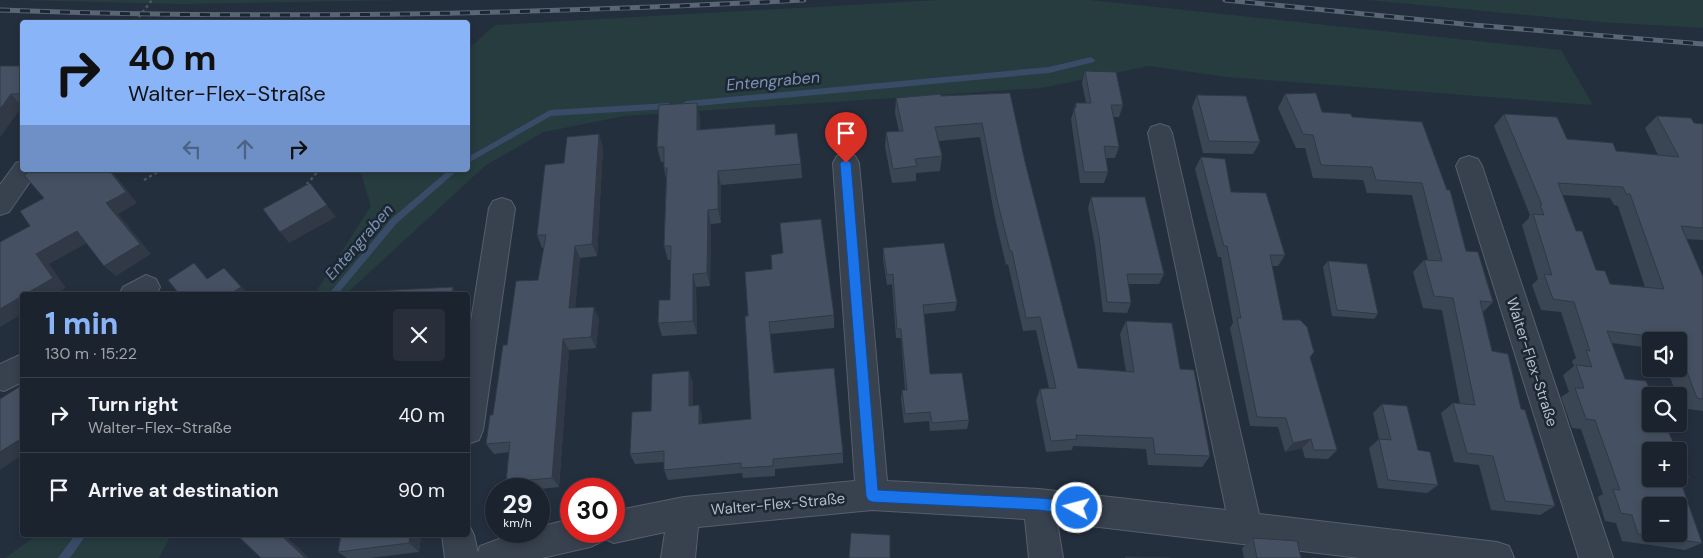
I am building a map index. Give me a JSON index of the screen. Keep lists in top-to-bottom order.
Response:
{
  "streets": {
    "street": ["Walter-Flex-Straße"]
  },
  "water": ["Entengraben"],
  "page": {
    "turn": ["40 m", "Walter-Flex-Straße"],
    "heading": ["1 min", "130 m · 15:22"],
    "map_buttons": ["+", "−"],
    "list": [
      {
        "name": "Turn right",
        "note": "Walter-Flex-Straße",
        "value": "40 m"
      },
      {
        "name": "Arrive at destination",
        "value": "90 m"
      }
    ],
    "speed": "29 km/h",
    "limit": "30"
  }
}
